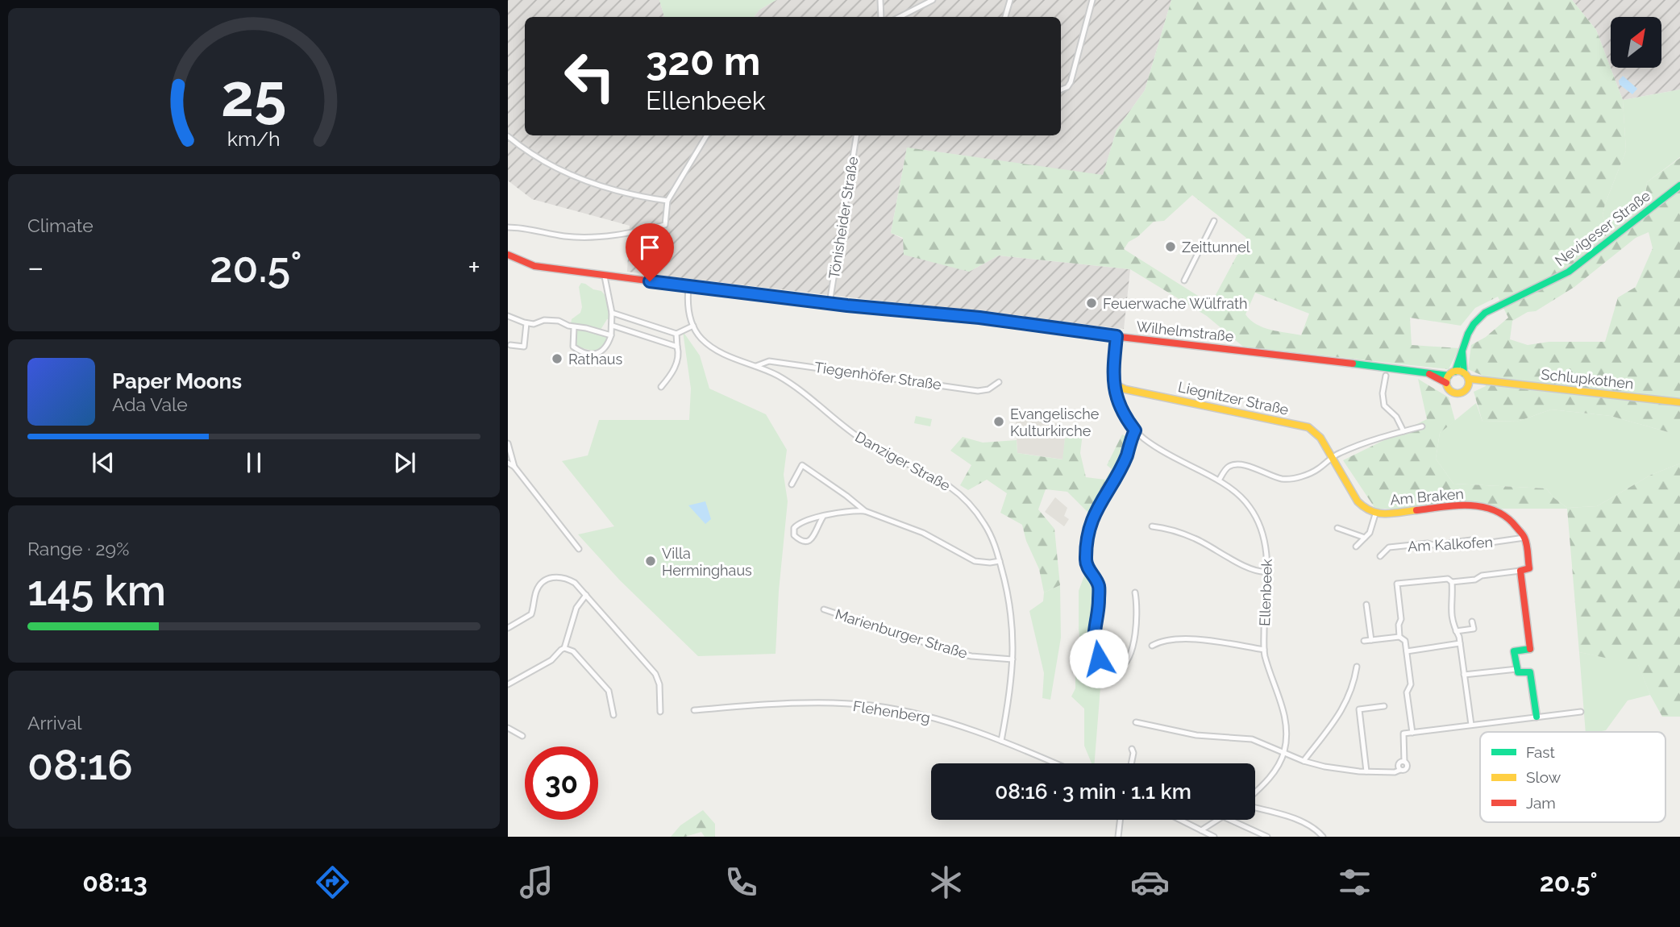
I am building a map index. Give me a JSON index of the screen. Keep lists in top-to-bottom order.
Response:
{
  "streets": {
    "main road": [
      "Nevigeser Straße",
      "Wilhelmstraße",
      "Schlupkothen",
      "Liegnitzer Straße",
      "Am Braken"
    ],
    "street": [
      "Tönisheider Straße",
      "Tiegenhöfer Straße",
      "Danziger Straße",
      "Am Kalkofen",
      "Ellenbeek",
      "Marienburger Straße",
      "Flehenberg"
    ]
  },
  "crossings": [
    ["Tönisheider Straße", "Wilhelmstraße"],
    ["Nevigeser Straße", "Wilhelmstraße"],
    ["Nevigeser Straße", "Schlupkothen"],
    ["Wilhelmstraße", "Ellenbeek"],
    ["Tiegenhöfer Straße", "Danziger Straße"],
    ["Liegnitzer Straße", "Am Braken"],
    ["Liegnitzer Straße", "Ellenbeek"],
    ["Danziger Straße", "Marienburger Straße"],
    ["Danziger Straße", "Flehenberg"],
    ["Am Braken", "Am Kalkofen"]
  ],
  "places": [
    "Zeittunnel",
    "Feuerwache Wülfrath",
    "Rathaus",
    "Evangelische Kulturkirche",
    "Villa Herminghaus"
  ],
  "legend": ["Fast", "Slow", "Jam"],
  "north": "top right",
  "page": {
    "turn": ["320 m", "Ellenbeek"],
    "tile": [
      "Climate",
      ["Range · 29%", "145 km"],
      ["Arrival", "08:16"]
    ],
    "heat": ["−", "20.5°", "+"],
    "song": ["Paper Moons", "Ada Vale"],
    "limit": "30",
    "trip": "08:16 · 3 min · 1.1 km",
    "tabs": ["08:13", "20.5°"],
    "gauge": ["25", "km/h"]
  }
}
